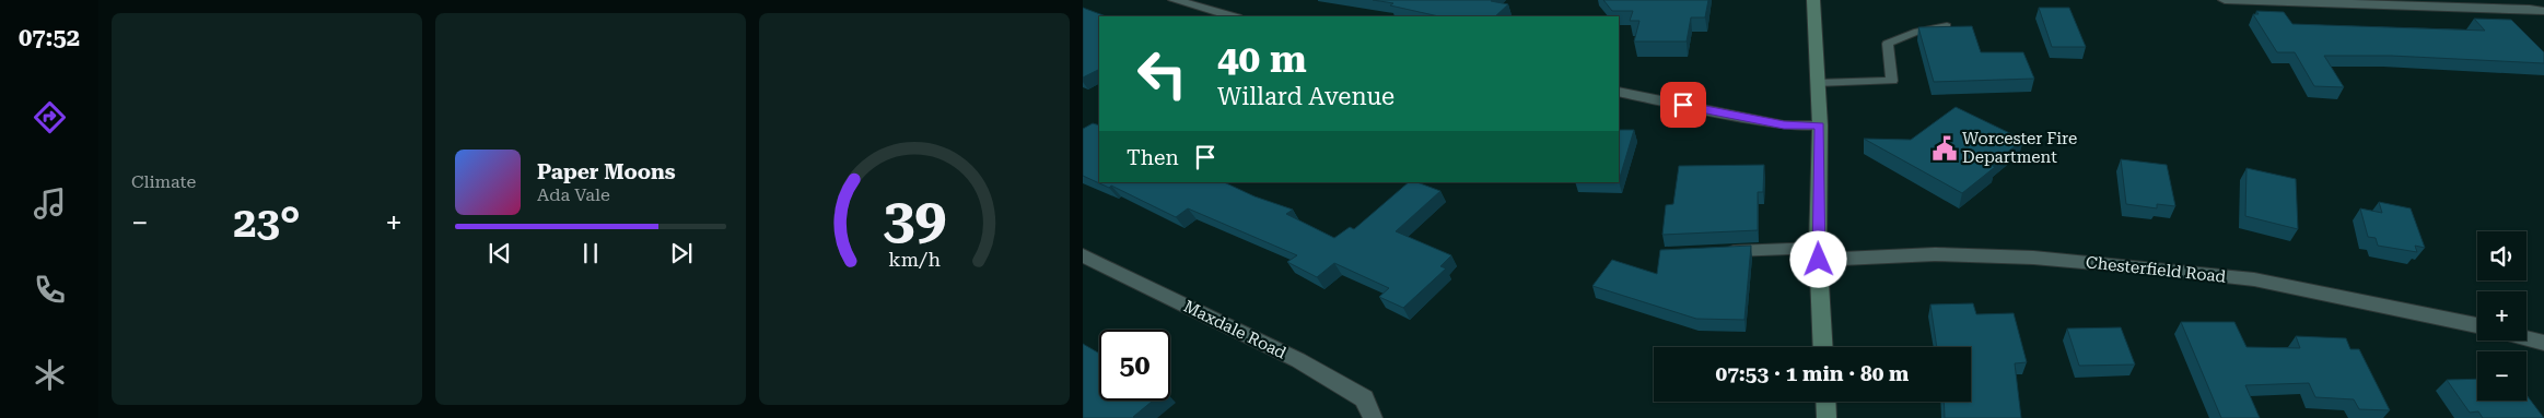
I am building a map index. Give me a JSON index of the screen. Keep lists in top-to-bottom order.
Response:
{
  "streets": {
    "street": ["Chesterfield Road", "Maxdale Road"]
  },
  "places": {
    "public building": ["Worcester Fire Department"]
  },
  "page": {
    "tabs": "07:52",
    "tile": "Climate",
    "turn": ["40 m", "Willard Avenue"],
    "then": "Then",
    "song": ["Paper Moons", "Ada Vale"],
    "heat": ["−", "23°", "+"],
    "map_buttons": ["+", "−"],
    "limit": "50",
    "trip": "07:53 · 1 min · 80 m",
    "gauge": ["39", "km/h"]
  }
}
